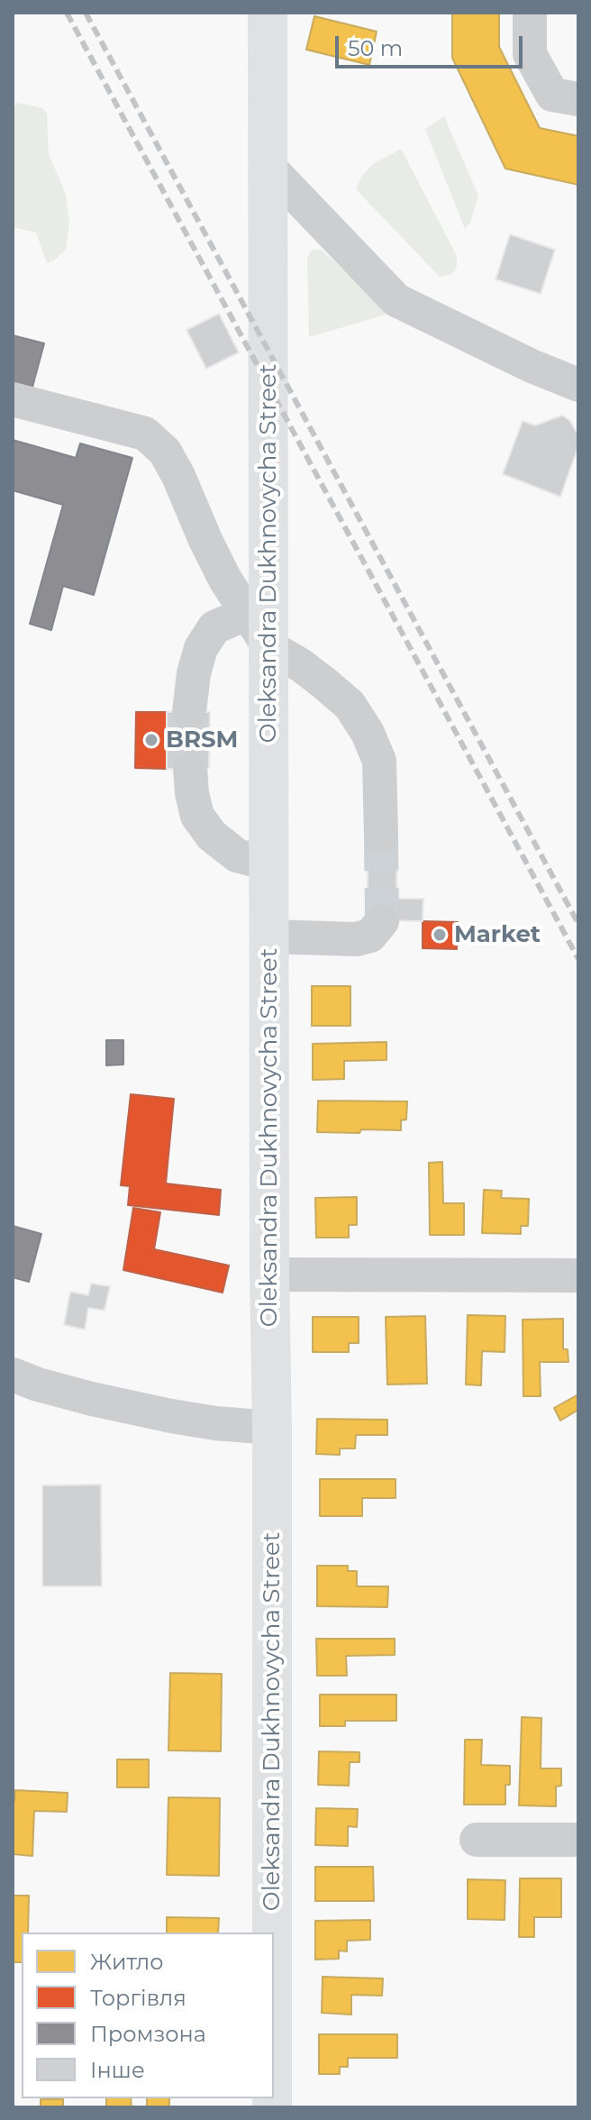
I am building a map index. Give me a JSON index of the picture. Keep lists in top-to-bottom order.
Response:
{
  "streets": {
    "main road": ["Oleksandra Dukhnovycha Street"]
  },
  "places": ["BRSM", "Market"],
  "legend": [
    "Житло",
    "Торгівля",
    "Промзона",
    "Інше"
  ],
  "scale_bar": "50 m"
}
